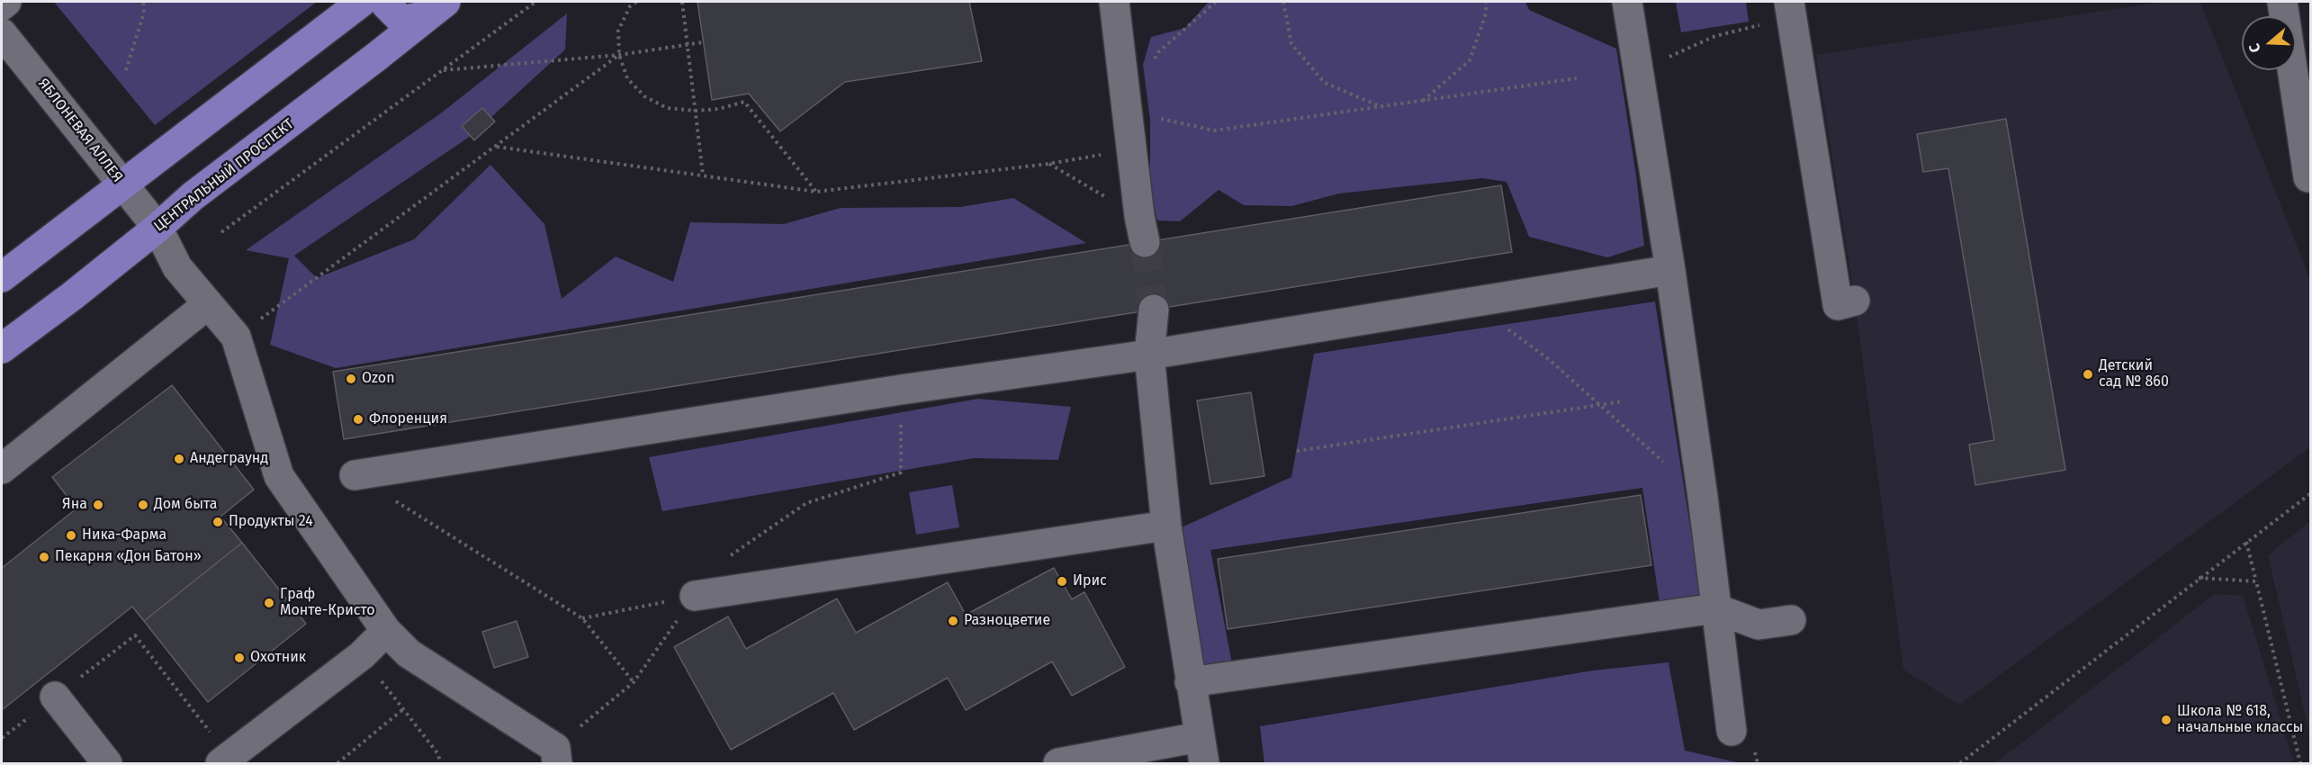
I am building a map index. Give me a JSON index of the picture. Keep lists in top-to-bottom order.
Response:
{
  "streets": {
    "main road": ["ЦЕНТРАЛЬНЫЙ ПРОСПЕКТ"],
    "street": ["ЯБЛОНЕВАЯ АЛЛЕЯ"]
  },
  "crossings": [
    ["ЯБЛОНЕВАЯ АЛЛЕЯ", "ЦЕНТРАЛЬНЫЙ ПРОСПЕКТ"]
  ],
  "places": [
    "Детский сад № 860",
    "Ozon",
    "Флоренция",
    "Андеграунд",
    "Яна",
    "Дом быта",
    "Продукты 24",
    "Ника-Фарма",
    "Пекарня «Дон Батон»",
    "Ирис",
    "Граф Монте-Кристо",
    "Разноцветие",
    "Охотник",
    "Школа № 618, начальные классы"
  ],
  "north": "left"
}
